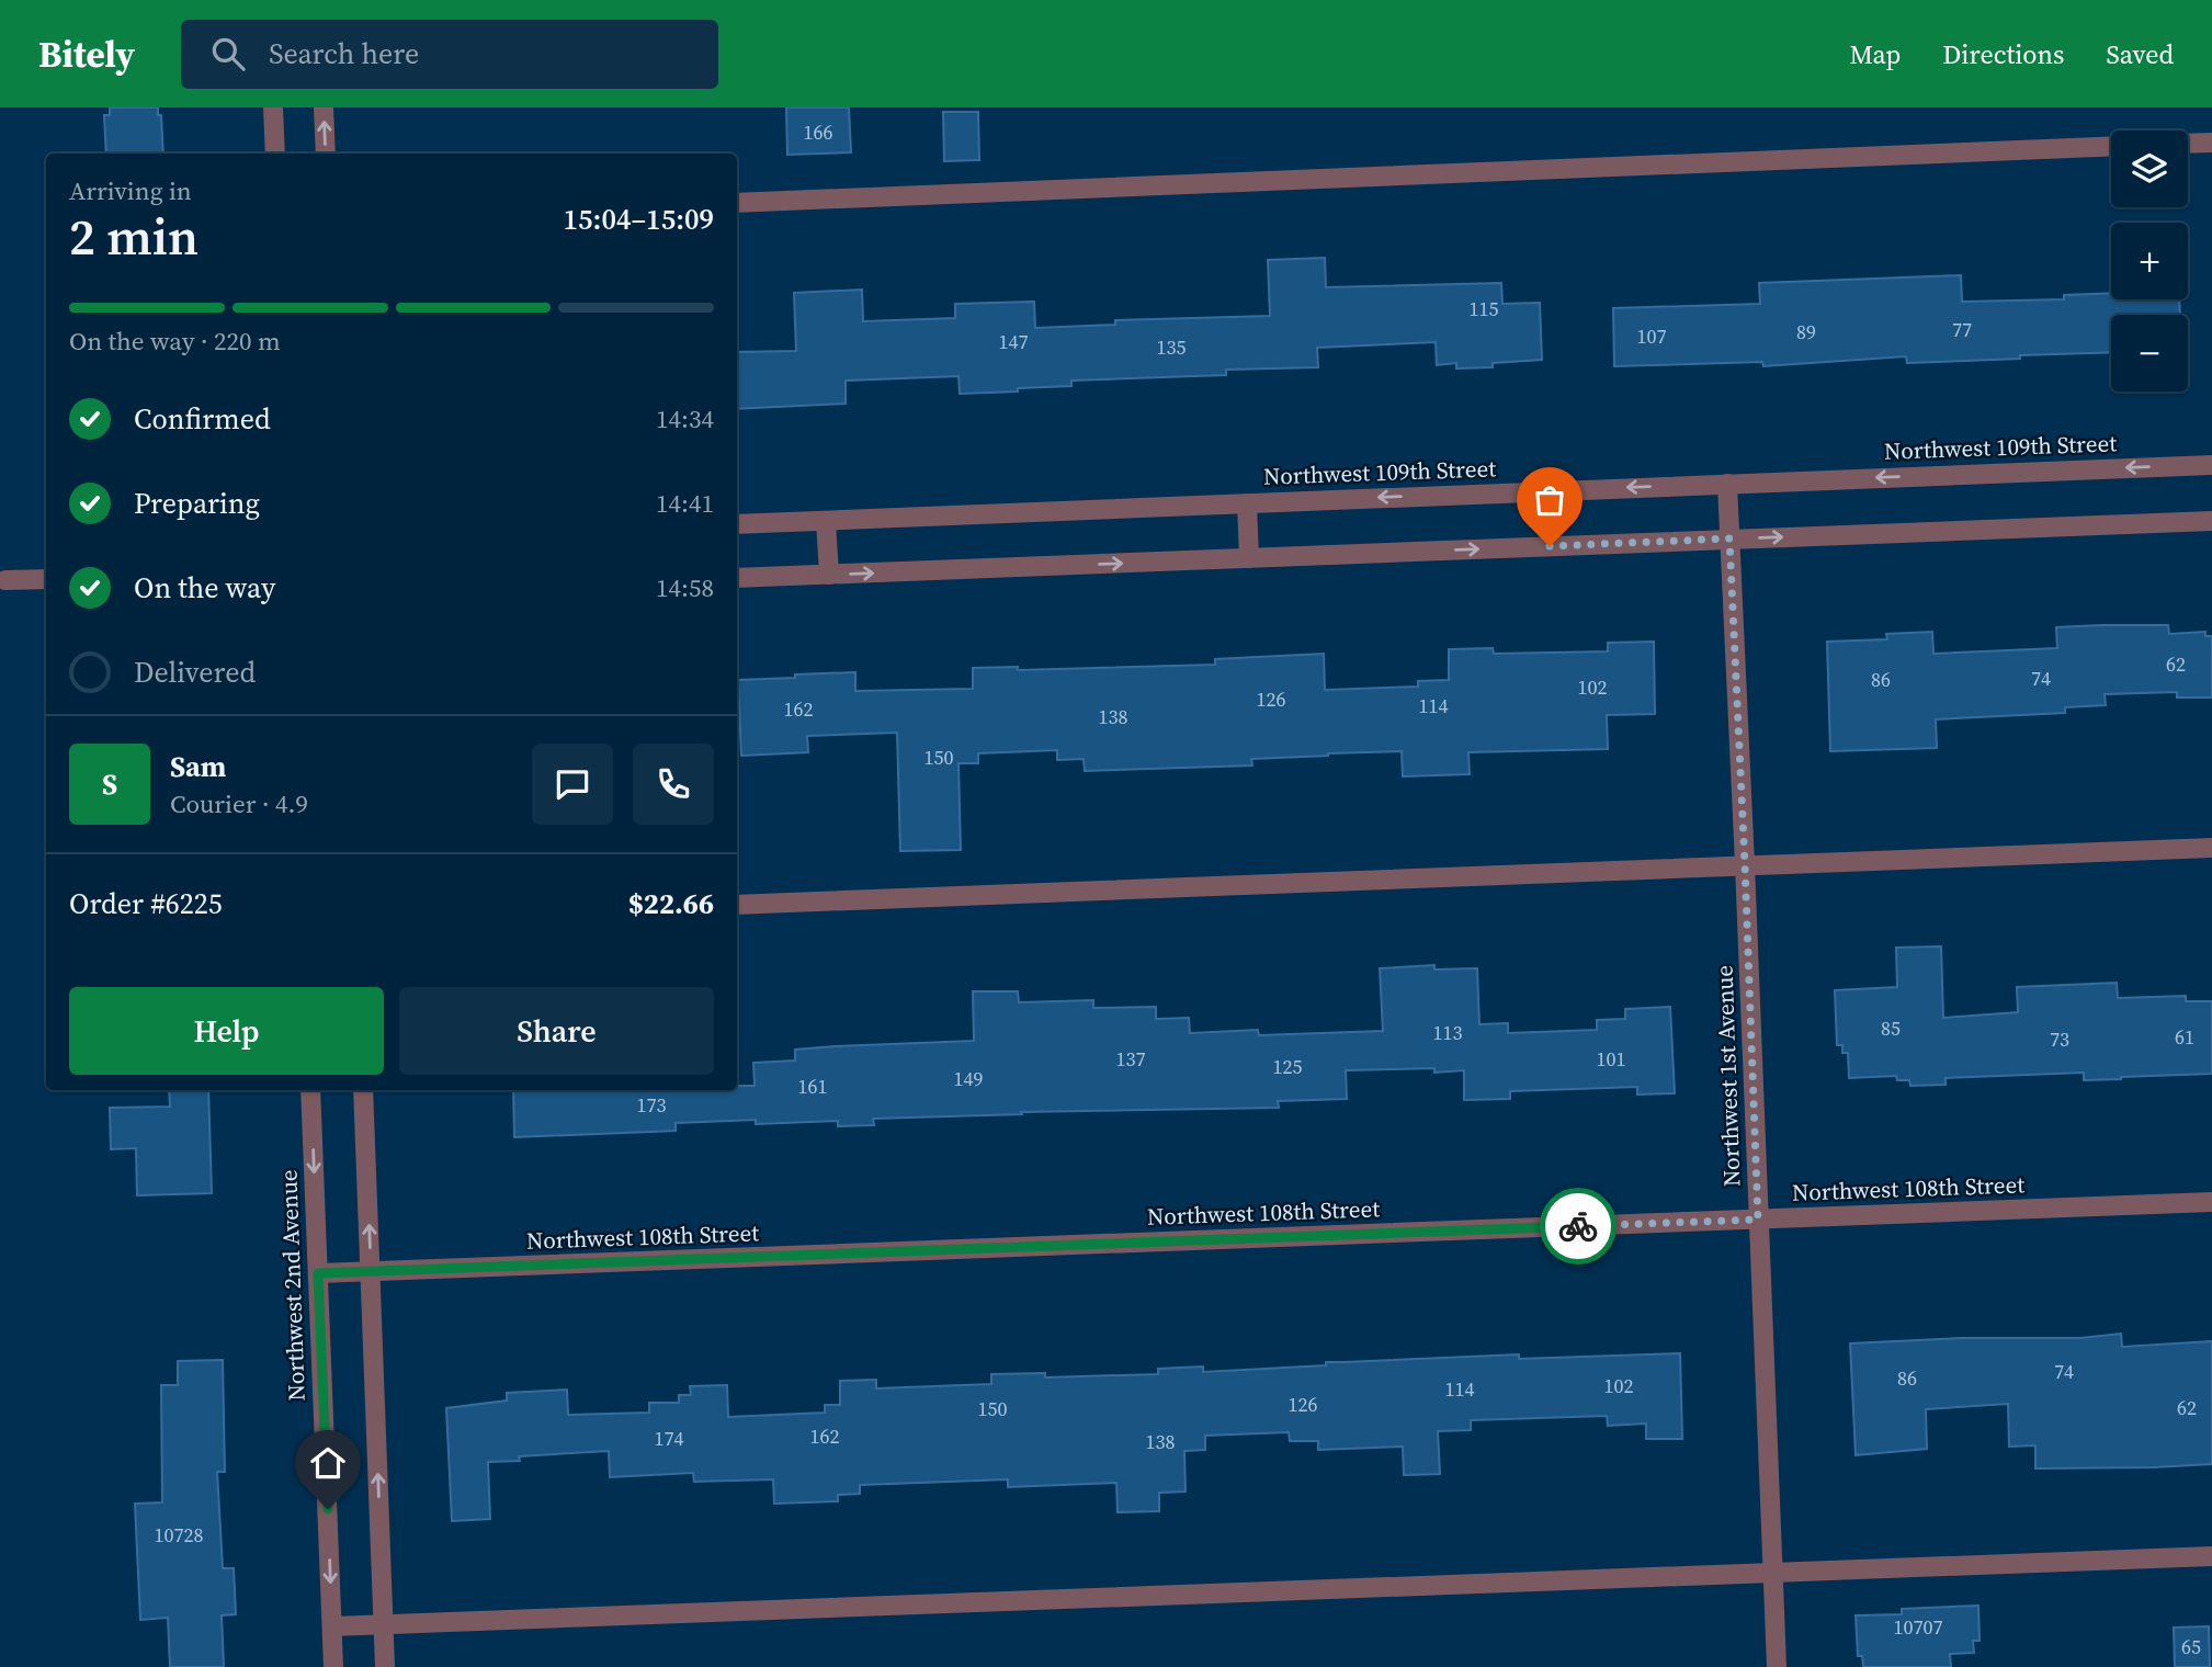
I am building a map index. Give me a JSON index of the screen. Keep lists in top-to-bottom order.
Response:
{
  "streets": {
    "street": [
      "Northwest 109th Street",
      "Northwest 1st Avenue",
      "Northwest 108th Street",
      "Northwest 2nd Avenue"
    ]
  },
  "crossings": [
    ["Northwest 109th Street", "Northwest 1st Avenue"],
    ["Northwest 1st Avenue", "Northwest 108th Street"],
    ["Northwest 108th Street", "Northwest 2nd Avenue"]
  ],
  "house_numbers": [
    "166",
    "115",
    "77",
    "89",
    "107",
    "147",
    "135",
    "62",
    "74",
    "86",
    "102",
    "126",
    "114",
    "162",
    "138",
    "150",
    "85",
    "113",
    "61",
    "73",
    "137",
    "101",
    "125",
    "149",
    "161",
    "173",
    "74",
    "86",
    "102",
    "114",
    "126",
    "62",
    "150",
    "162",
    "174",
    "138",
    "10728",
    "10707",
    "65"
  ],
  "page": {
    "header": "Bitely",
    "search": "Search here",
    "nav": ["Map", "Directions", "Saved"],
    "map_buttons": ["+", "−"],
    "heading": ["2 min", "Arriving in", "15:04–15:09"],
    "panel": [
      "Sam",
      "Courier · 4.9",
      "Order #6225",
      "$22.66"
    ],
    "bar": "On the way · 220 m",
    "list": [
      ["Confirmed", "14:34"],
      ["Preparing", "14:41"],
      ["On the way", "14:58"],
      "Delivered"
    ],
    "round": "S",
    "buttons": ["Help", "Share"]
  }
}
